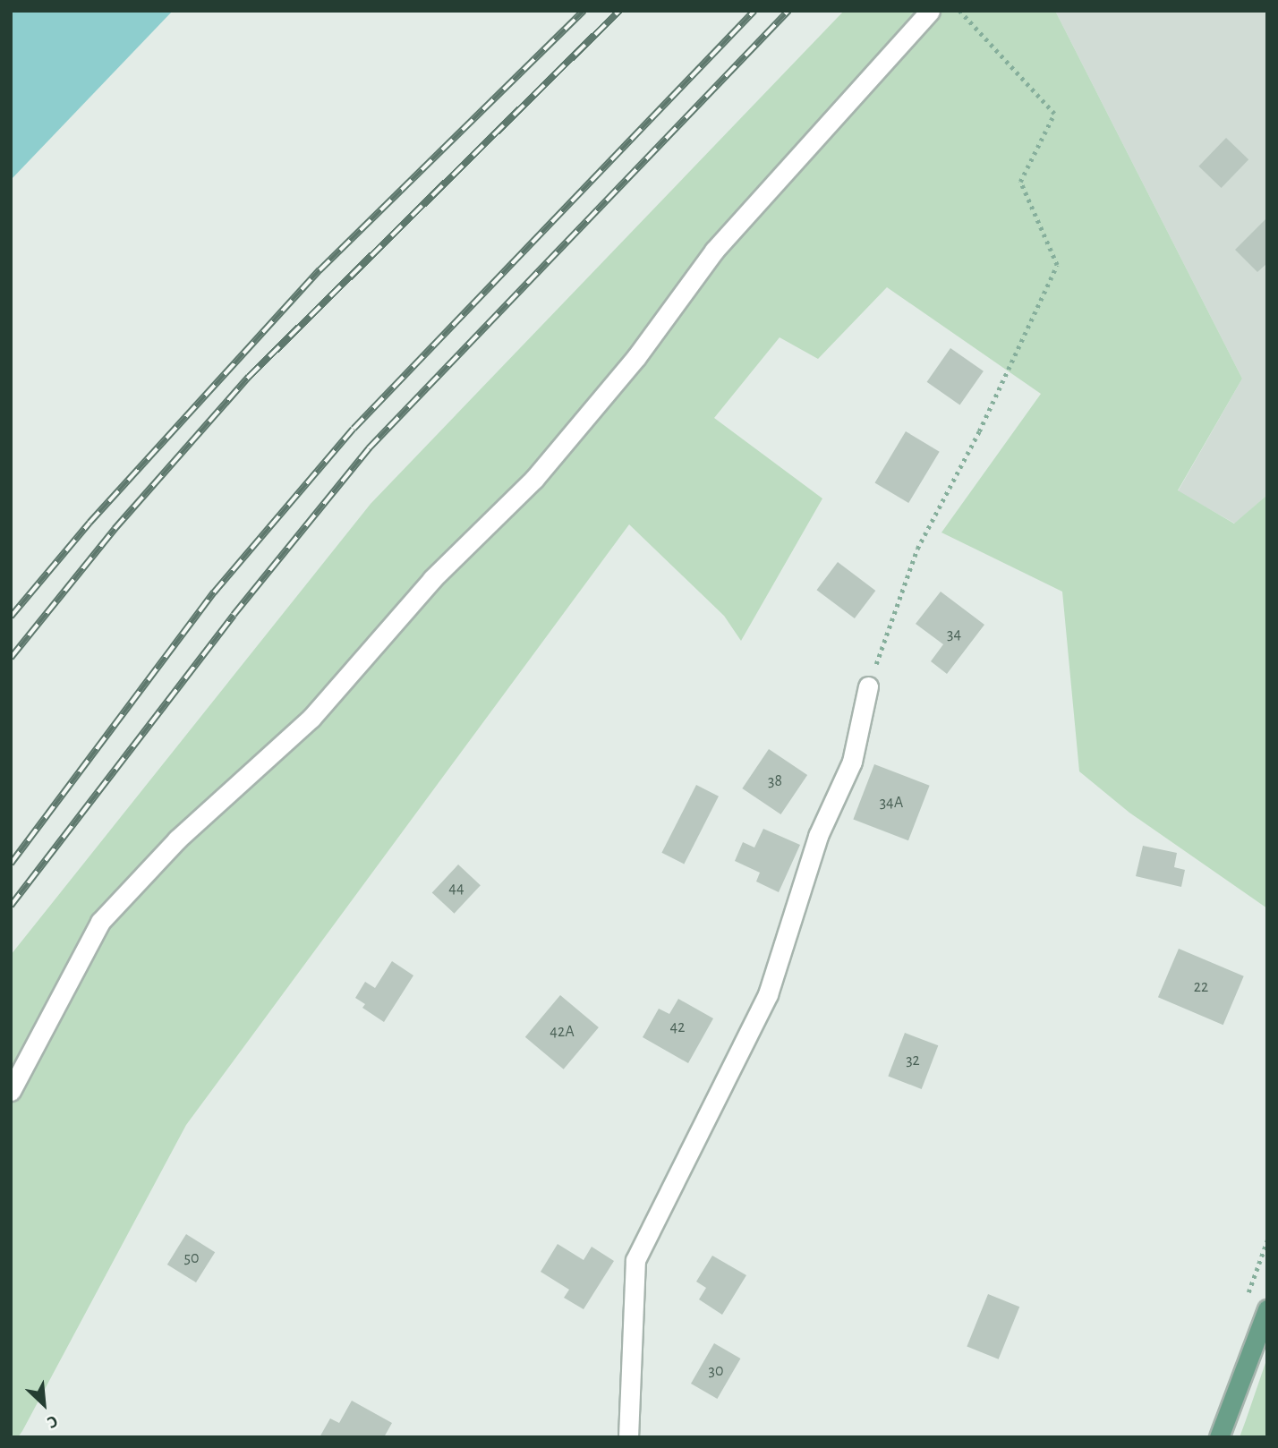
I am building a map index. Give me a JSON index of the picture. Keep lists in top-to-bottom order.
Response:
{
  "house_numbers": [
    "34",
    "38",
    "34А",
    "44",
    "22",
    "42",
    "42А",
    "32",
    "50",
    "30"
  ],
  "north": "bottom right"
}
